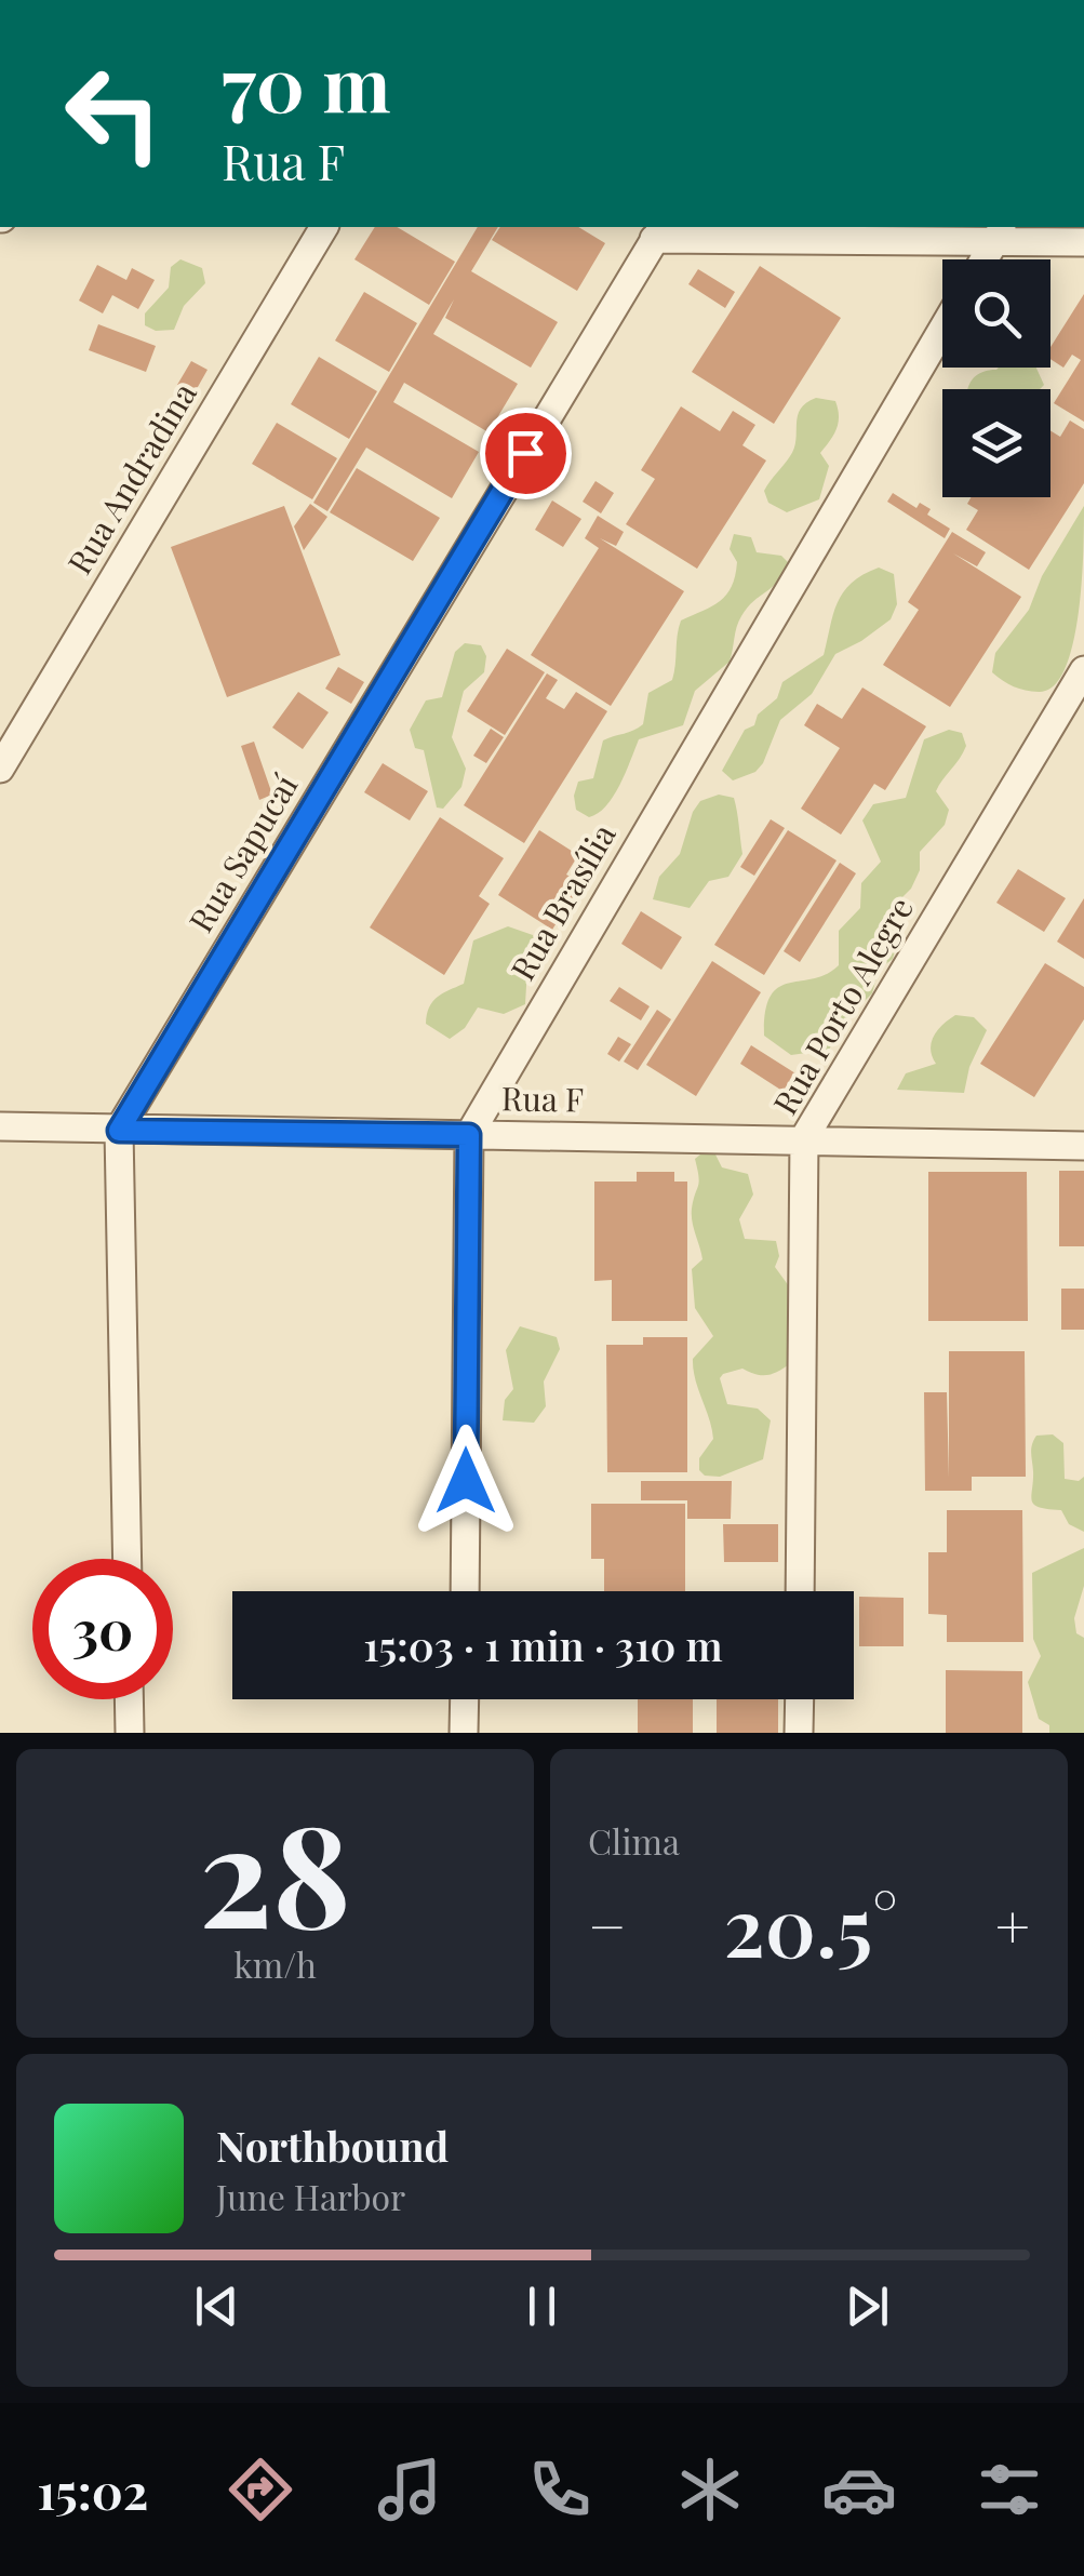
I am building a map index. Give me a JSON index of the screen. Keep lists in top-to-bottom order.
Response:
{
  "streets": {
    "street": [
      "Rua Andradina",
      "Rua Sapucaí",
      "Rua Brasília",
      "Rua Porto Alegre",
      "Rua F"
    ]
  },
  "crossings": [
    ["Rua Sapucaí", "Rua F"],
    ["Rua Brasília", "Rua F"],
    ["Rua Porto Alegre", "Rua F"]
  ],
  "page": {
    "turn": ["70 m", "Rua F"],
    "limit": "30",
    "trip": "15:03 · 1 min · 310 m",
    "tile": [
      ["28", "km/h"],
      "Clima"
    ],
    "heat": ["−", "20.5°", "+"],
    "song": ["Northbound", "June Harbor"],
    "tabs": "15:02"
  }
}
